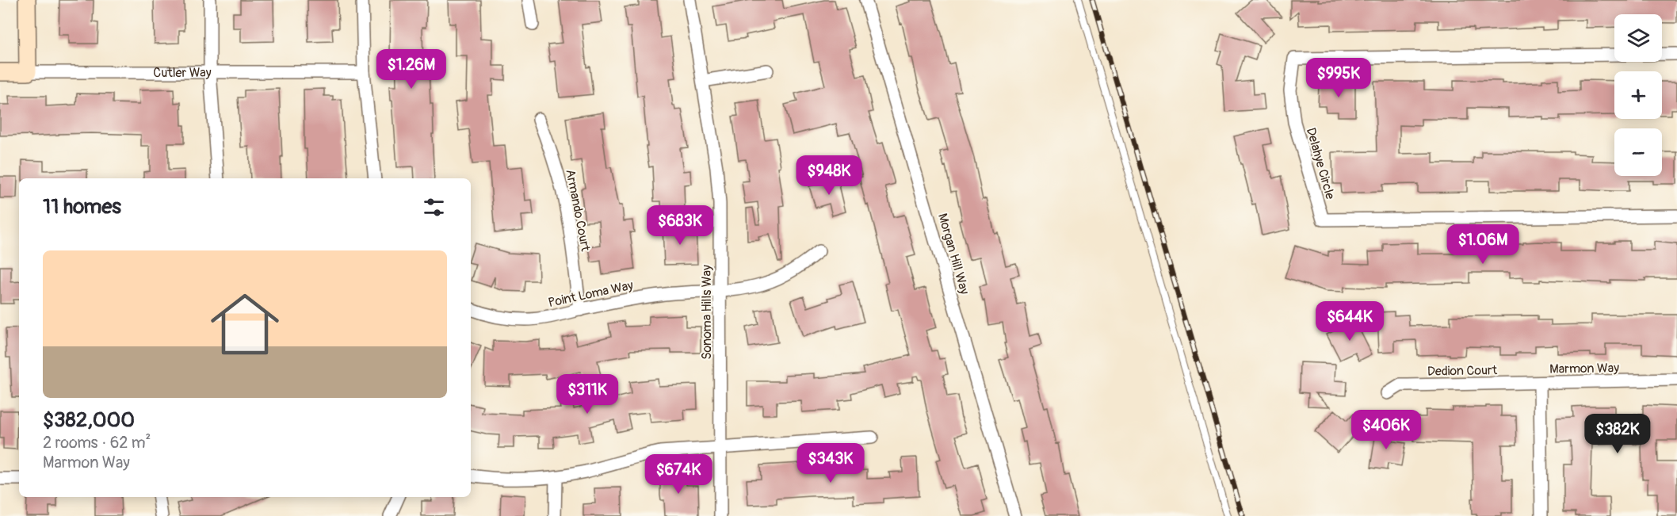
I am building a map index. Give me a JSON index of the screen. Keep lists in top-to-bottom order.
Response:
{
  "streets": {
    "street": [
      "Cutler Way",
      "Delahye Circle",
      "Armando Court",
      "Morgan Hill Way",
      "Point Loma Way",
      "Sonoma Hills Way",
      "Marmon Way",
      "Dedion Court"
    ]
  },
  "crossings": [
    ["Armando Court", "Point Loma Way"],
    ["Point Loma Way", "Sonoma Hills Way"],
    ["Marmon Way", "Dedion Court"]
  ],
  "page": {
    "map_buttons": ["+", "−"],
    "price": [
      "$1.26M",
      "$995K",
      "$948K",
      "$683K",
      "$1.06M",
      "$644K",
      "$311K",
      "$406K",
      "$382K",
      "$343K",
      "$674K"
    ],
    "heading": "11 homes",
    "list": [
      {
        "name": "$382,000",
        "note": "2 rooms · 62 m² · Marmon Way"
      }
    ]
  }
}
